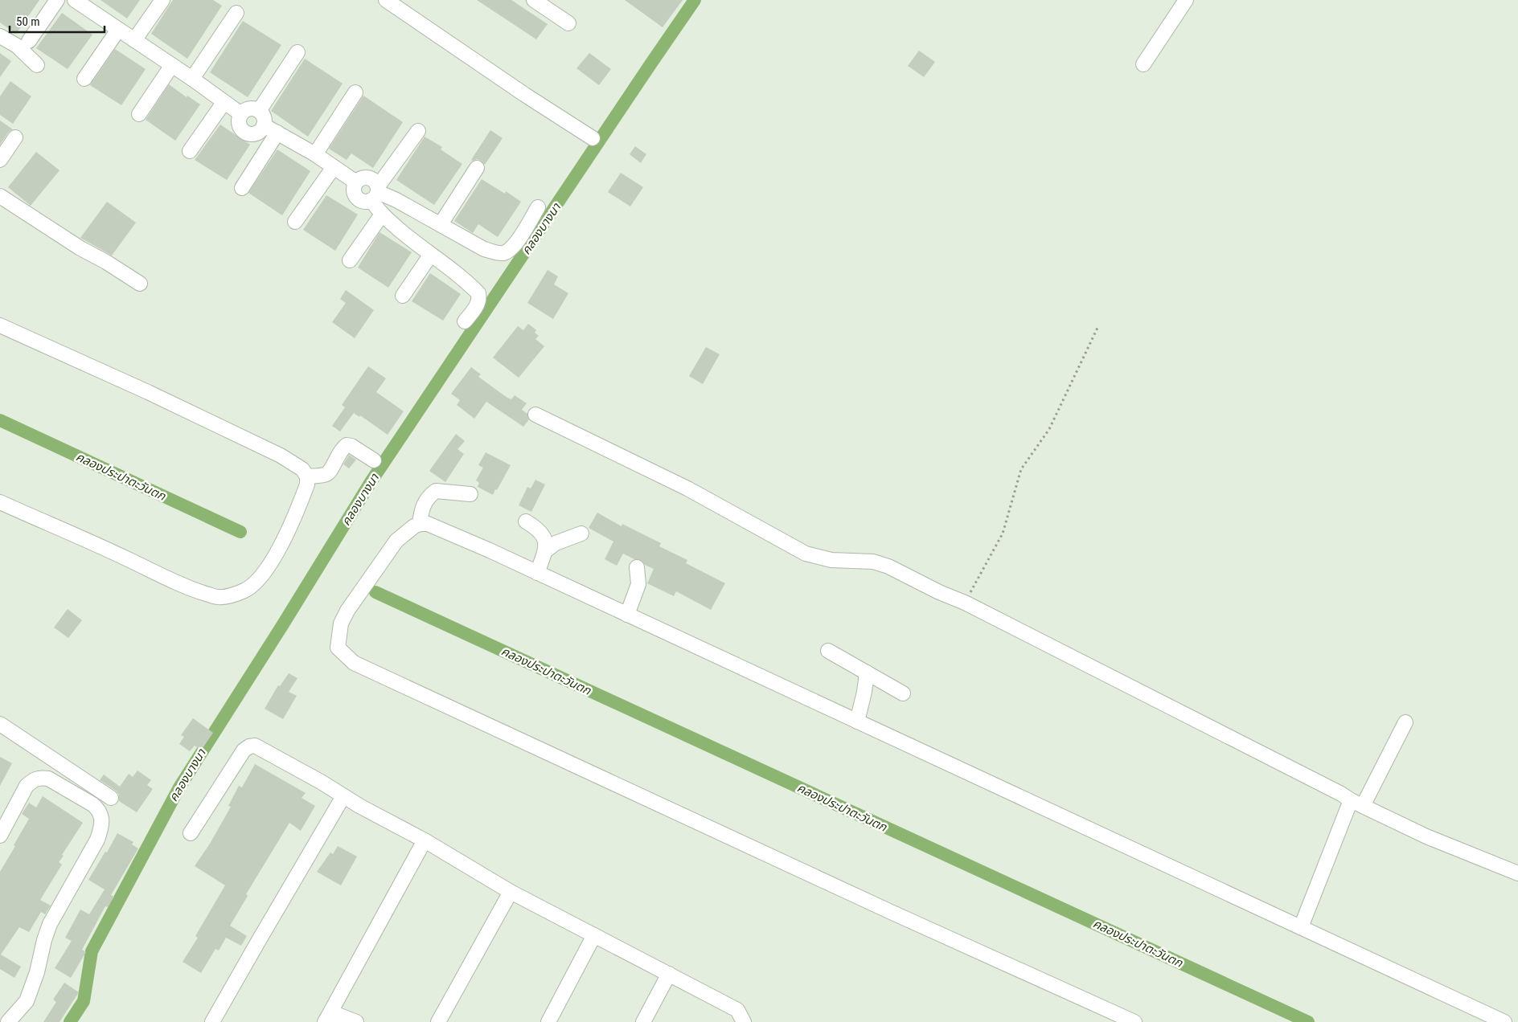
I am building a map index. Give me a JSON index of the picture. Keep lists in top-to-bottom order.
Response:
{
  "water": ["คลองบางนา", "คลองประปาตะวันตก"],
  "scale_bar": "50 m"
}
